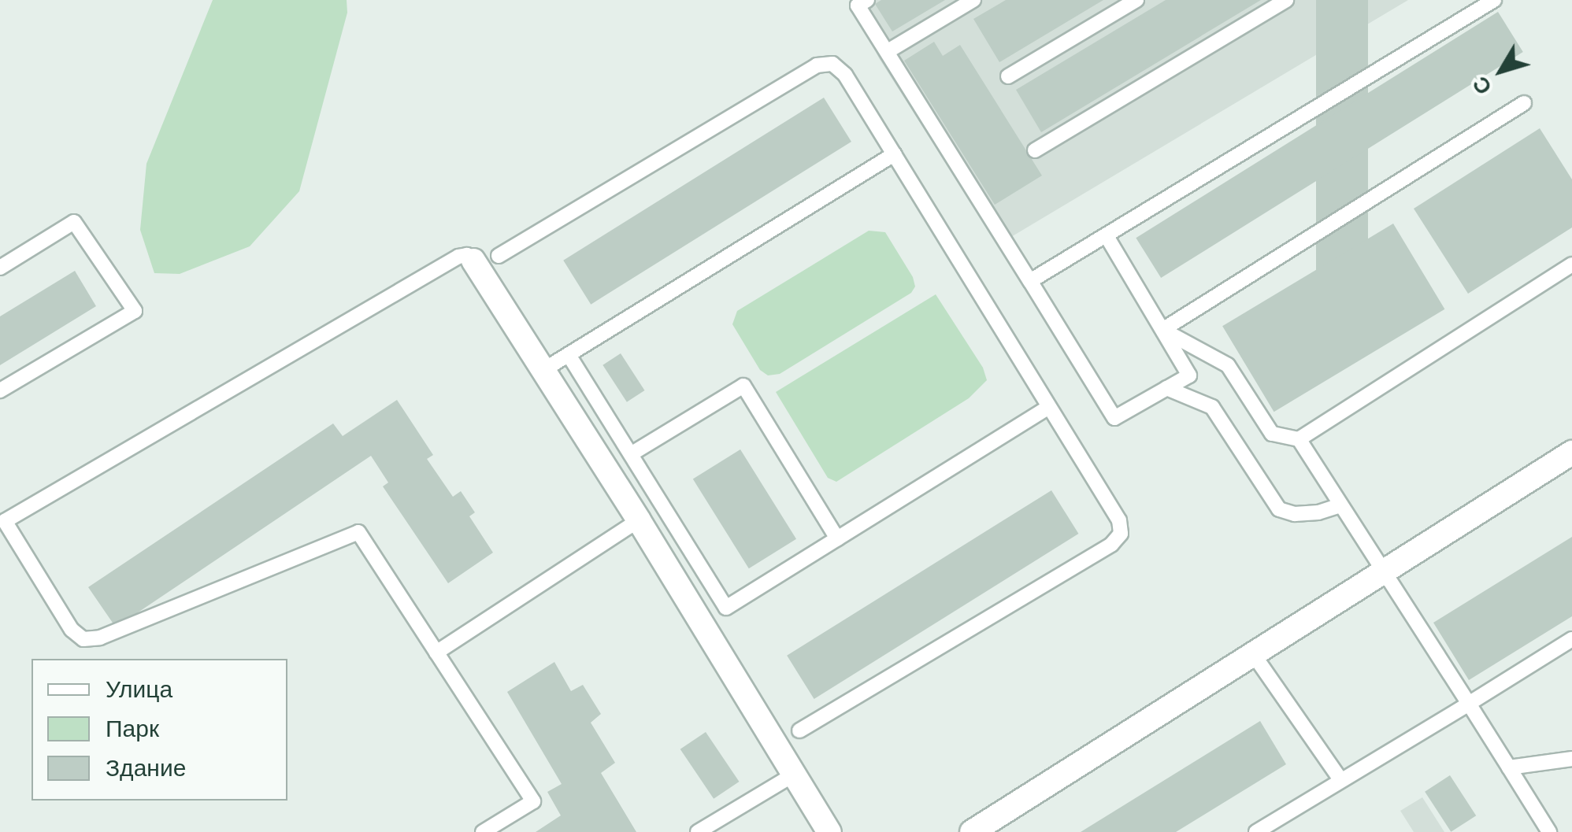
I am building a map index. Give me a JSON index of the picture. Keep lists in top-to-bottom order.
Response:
{
  "legend": ["Улица", "Парк", "Здание"],
  "north": "bottom left"
}
